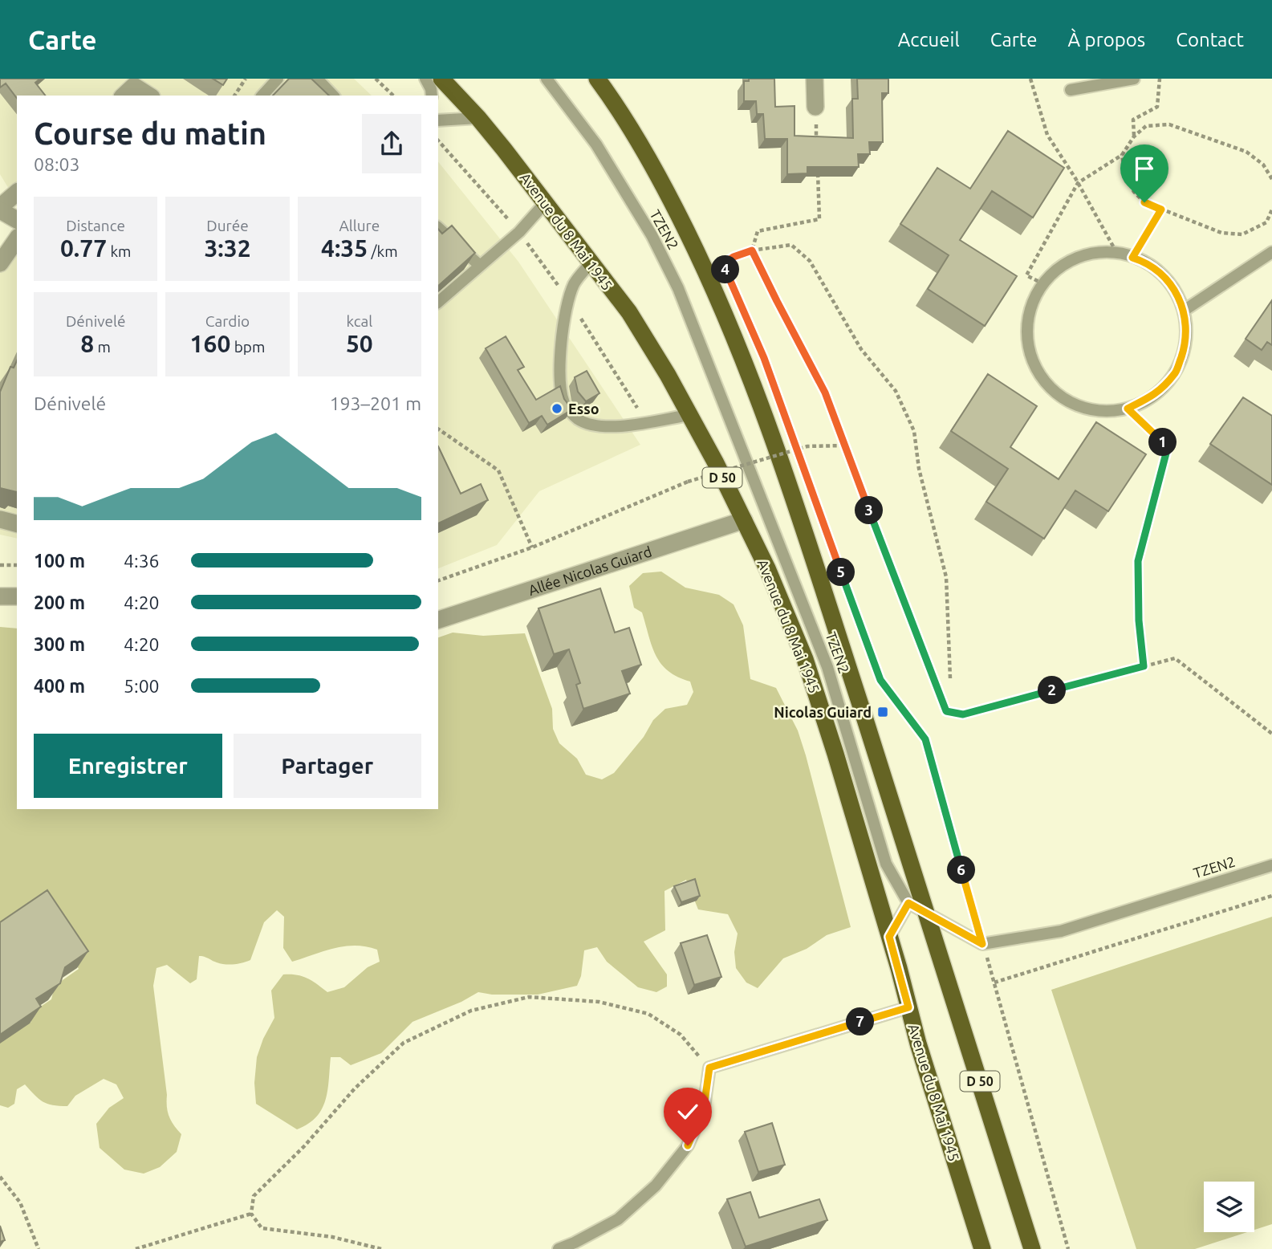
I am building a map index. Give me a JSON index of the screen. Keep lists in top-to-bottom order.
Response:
{
  "streets": {
    "main road": ["Avenue du 8 Mai 1945", "D 50"],
    "street": ["Allée Nicolas Guiard"],
    "lane": ["TZEN2"]
  },
  "crossings": [
    ["Avenue du 8 Mai 1945", "Allée Nicolas Guiard"]
  ],
  "places": {
    "other": ["Esso"],
    "transit": ["Nicolas Guiard"]
  },
  "page": {
    "header": "Carte",
    "nav": [
      "Accueil",
      "Carte",
      "À propos",
      "Contact"
    ],
    "heading": ["Course du matin", "08:03"],
    "stats": [
      ["Distance", "0.77 km"],
      ["Durée", "3:32"],
      ["Allure", "4:35 /km"],
      ["Dénivelé", "8 m"],
      ["Cardio", "160 bpm"],
      ["kcal", "50"]
    ],
    "pins": [
      "4",
      "1",
      "3",
      "5",
      "2",
      "6",
      "7"
    ],
    "chart": ["Dénivelé", "193–201 m"],
    "list": [
      {
        "name": "100 m",
        "note": "4:36"
      },
      {
        "name": "200 m",
        "note": "4:20"
      },
      {
        "name": "300 m",
        "note": "4:20"
      },
      {
        "name": "400 m",
        "note": "5:00"
      }
    ],
    "buttons": ["Enregistrer", "Partager"]
  }
}
